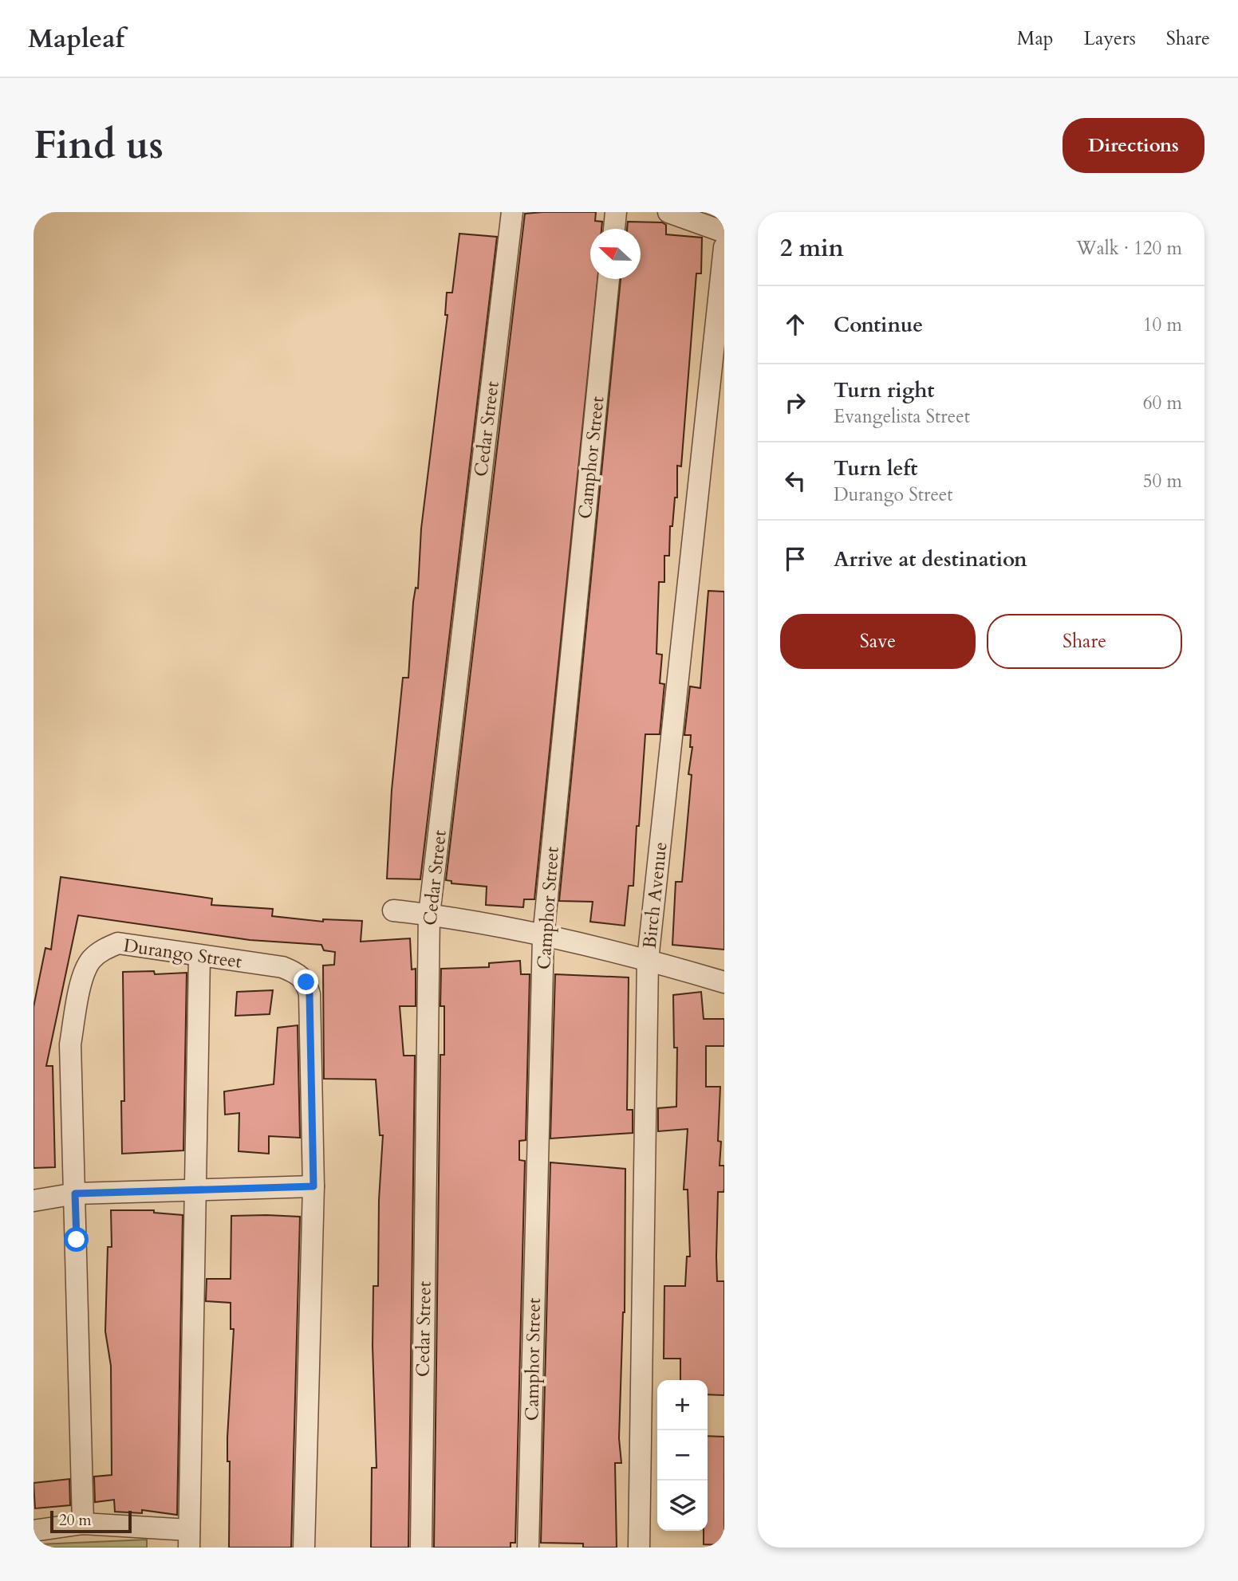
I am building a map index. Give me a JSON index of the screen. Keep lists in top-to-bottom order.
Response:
{
  "streets": {
    "street": [
      "Cedar Street",
      "Camphor Street",
      "Birch Avenue",
      "Durango Street"
    ]
  },
  "scale_bar": "20 m",
  "north": "left",
  "page": {
    "header": "Mapleaf",
    "nav": ["Map", "Layers", "Share"],
    "buttons": [
      "Directions",
      ["Save", "Share"]
    ],
    "title": "Find us",
    "heading": ["2 min", "Walk · 120 m"],
    "list": [
      ["Continue", "10 m"],
      ["Turn right", "Evangelista Street", "60 m"],
      ["Turn left", "Durango Street", "50 m"],
      "Arrive at destination"
    ],
    "map_buttons": ["+", "−"],
    "scale": "20 m"
  }
}
